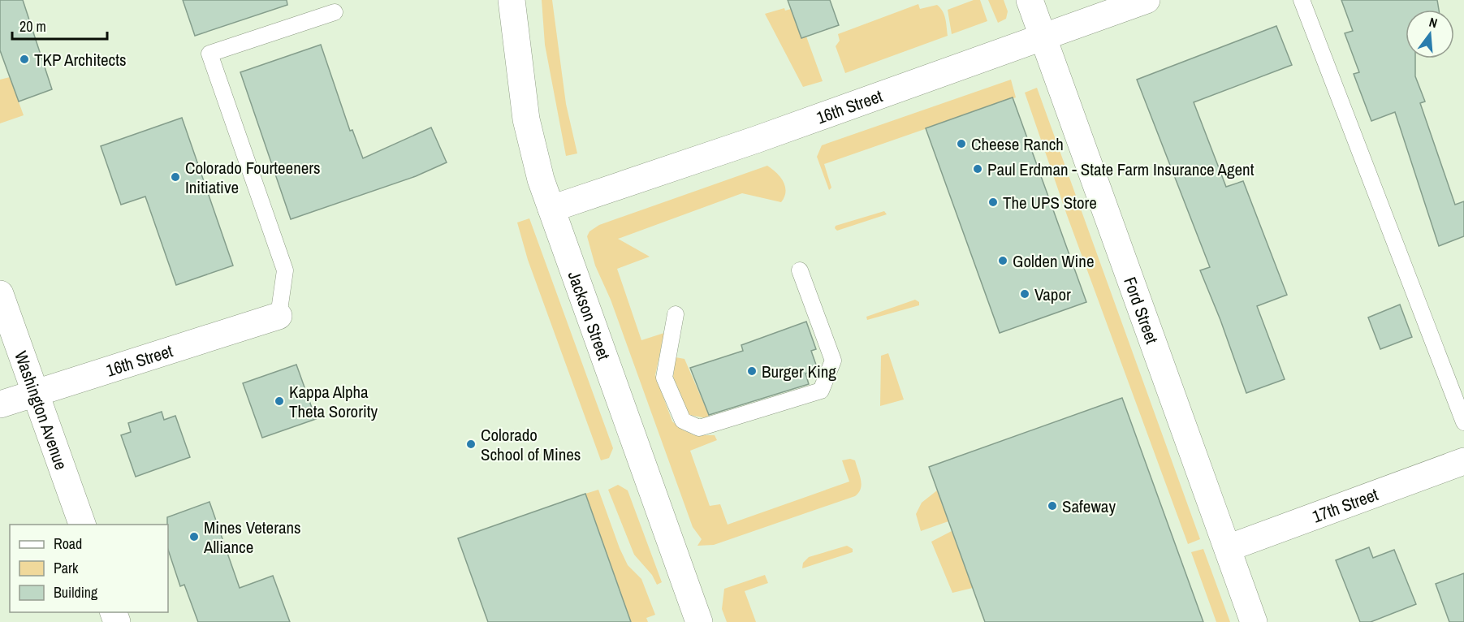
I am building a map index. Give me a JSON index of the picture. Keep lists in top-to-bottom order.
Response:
{
  "streets": {
    "street": [
      "16th Street",
      "Ford Street",
      "Jackson Street",
      "Washington Avenue",
      "17th Street"
    ]
  },
  "crossings": [
    ["16th Street", "Ford Street"],
    ["16th Street", "Jackson Street"],
    ["16th Street", "Washington Avenue"],
    ["Ford Street", "17th Street"]
  ],
  "places": [
    "TKP Architects",
    "Cheese Ranch",
    "Paul Erdman - State Farm Insurance Agent",
    "Colorado Fourteeners Initiative",
    "The UPS Store",
    "Golden Wine",
    "Vapor",
    "Burger King",
    "Kappa Alpha Theta Sorority",
    "Colorado School of Mines",
    "Safeway",
    "Mines Veterans Alliance"
  ],
  "legend": ["Road", "Park", "Building"],
  "scale_bar": "20 m",
  "north": "top"
}
